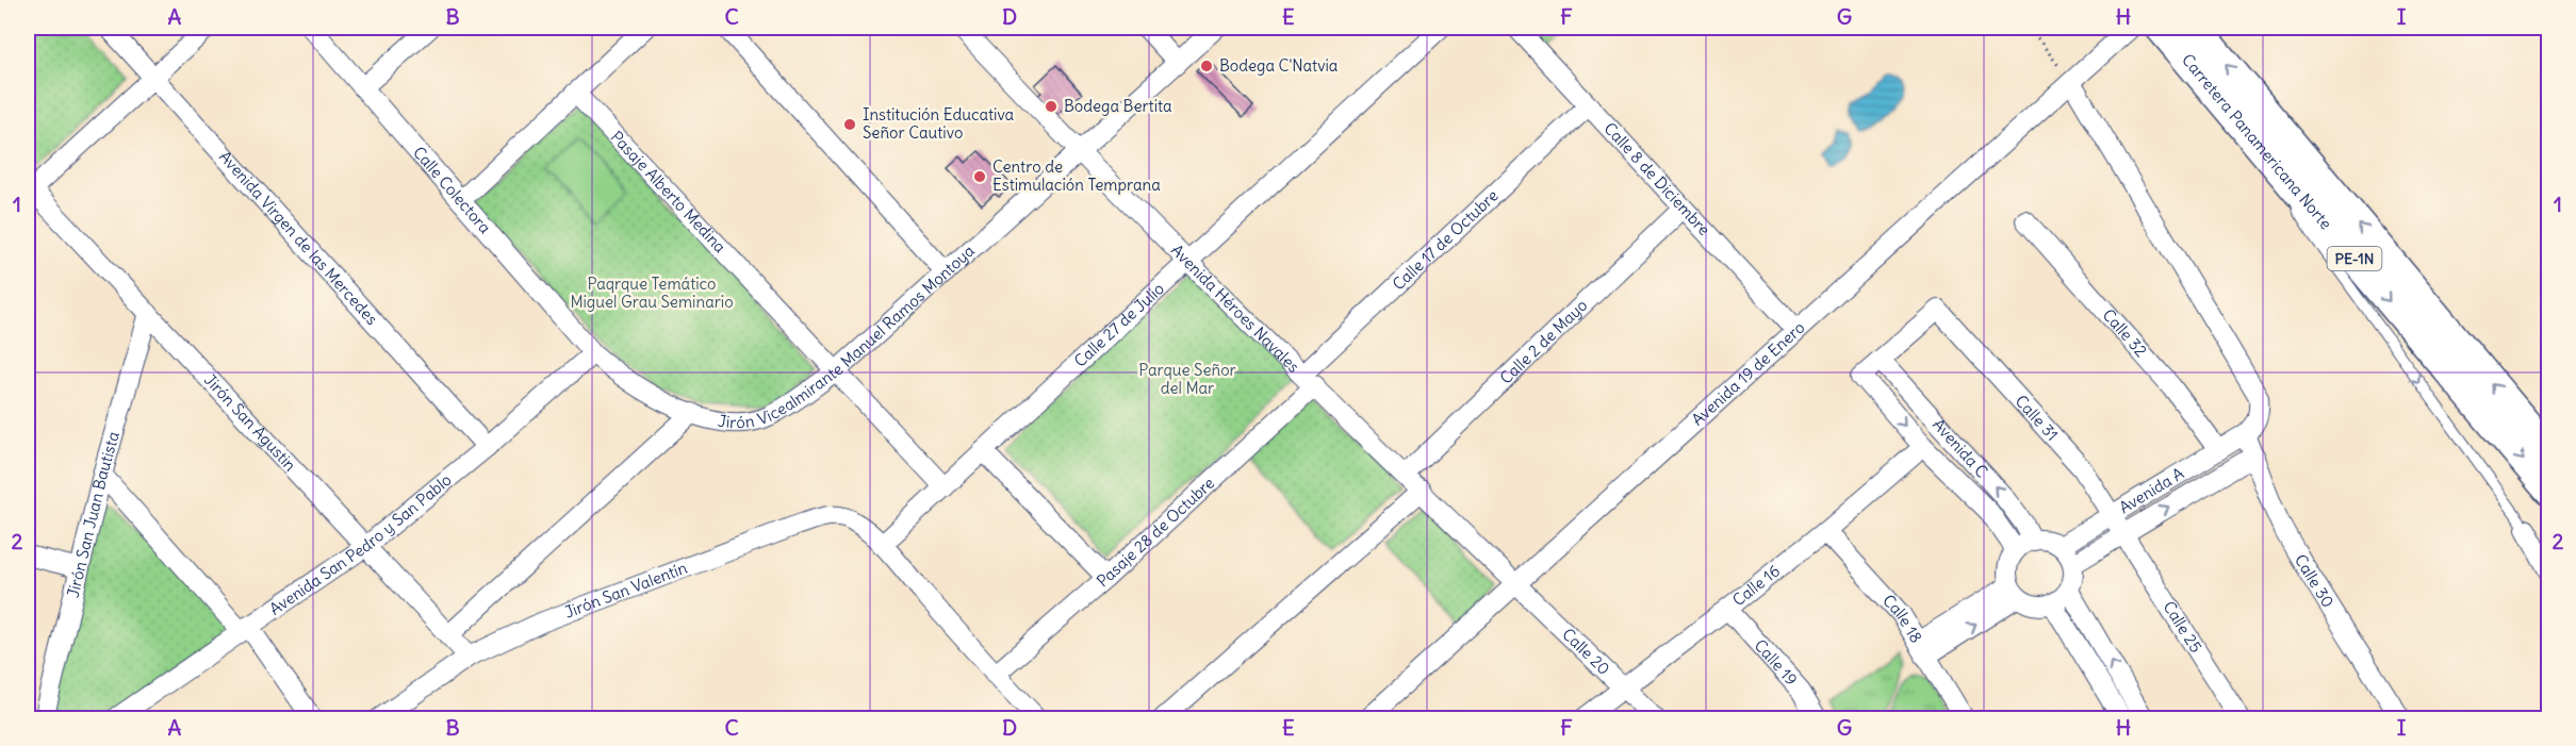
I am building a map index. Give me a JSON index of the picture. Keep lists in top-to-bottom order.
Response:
{
  "streets": {
    "highway": ["Carretera Panamericana Norte", "PE-1N"],
    "street": [
      "Calle 8 de Diciembre",
      "Calle Colectora",
      "Pasaje Alberto Medina",
      "Avenida Virgen de las Mercedes",
      "Calle 17 de Octubre",
      "Avenida Héroes Navales",
      "Calle 27 de Julio",
      "Jirón Vicealmirante Manuel Ramos Montoya",
      "Calle 32",
      "Calle 2 de Mayo",
      "Avenida 19 de Enero",
      "Calle 31",
      "Jirón San Agustin",
      "Avenida C",
      "Avenida A",
      "Jirón San Juan Bautista",
      "Pasaje 28 de Octubre",
      "Avenida San Pedro y San Pablo",
      "Calle 30",
      "Calle 16",
      "Jirón San Valentín",
      "Calle 18",
      "Calle 25",
      "Calle 20",
      "Calle 19"
    ]
  },
  "crossings": [
    ["Calle 8 de Diciembre", "Calle 17 de Octubre"],
    ["Calle 8 de Diciembre", "Calle 2 de Mayo"],
    ["Calle 8 de Diciembre", "Avenida 19 de Enero"],
    ["Calle Colectora", "Jirón Vicealmirante Manuel Ramos Montoya"],
    ["Calle Colectora", "Avenida San Pedro y San Pablo"],
    ["Pasaje Alberto Medina", "Calle 27 de Julio"],
    ["Pasaje Alberto Medina", "Jirón Vicealmirante Manuel Ramos Montoya"],
    ["Avenida Virgen de las Mercedes", "Avenida San Pedro y San Pablo"],
    ["Calle 17 de Octubre", "Avenida Héroes Navales"],
    ["Calle 17 de Octubre", "Pasaje 28 de Octubre"],
    ["Avenida Héroes Navales", "Calle 27 de Julio"],
    ["Avenida Héroes Navales", "Jirón Vicealmirante Manuel Ramos Montoya"],
    ["Avenida Héroes Navales", "Calle 2 de Mayo"],
    ["Avenida Héroes Navales", "Avenida 19 de Enero"],
    ["Avenida Héroes Navales", "Pasaje 28 de Octubre"],
    ["Avenida Héroes Navales", "Calle 20"],
    ["Calle 27 de Julio", "Jirón San Valentín"],
    ["Jirón Vicealmirante Manuel Ramos Montoya", "Avenida San Pedro y San Pablo"],
    ["Calle 32", "Avenida A"],
    ["Avenida 19 de Enero", "Calle 20"],
    ["Calle 31", "Avenida C"],
    ["Calle 31", "Avenida A"],
    ["Calle 31", "Calle 25"],
    ["Jirón San Agustin", "Jirón San Juan Bautista"],
    ["Jirón San Agustin", "Avenida San Pedro y San Pablo"],
    ["Jirón San Agustin", "Jirón San Valentín"],
    ["Avenida C", "Avenida A"],
    ["Avenida C", "Calle 16"],
    ["Avenida A", "Calle 30"],
    ["Avenida A", "Calle 25"],
    ["Pasaje 28 de Octubre", "Jirón San Valentín"],
    ["Calle 16", "Calle 18"],
    ["Calle 16", "Calle 20"],
    ["Calle 16", "Calle 19"]
  ],
  "parks": ["Paqrque Temático Miguel Grau Seminario", "Parque Señor del Mar"],
  "places": [
    "Bodega C'Natvia",
    "Bodega Bertita",
    "Institución Educativa Señor Cautivo",
    "Centro de Estimulación Temprana"
  ],
  "grid": {
    "columns": [
      "A",
      "B",
      "C",
      "D",
      "E",
      "F",
      "G",
      "H",
      "I"
    ],
    "rows": ["1", "2"]
  }
}
